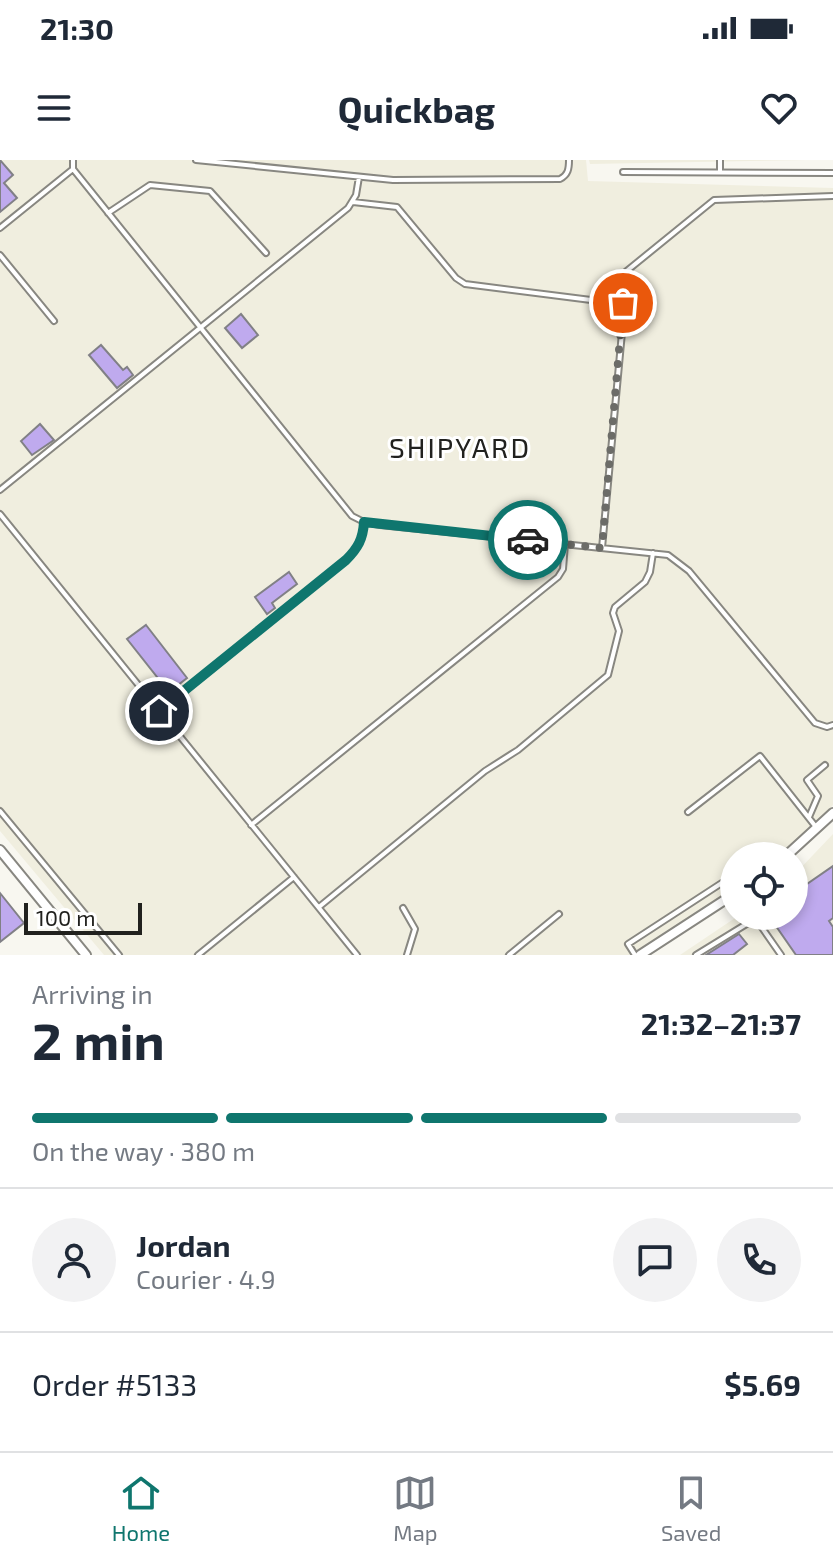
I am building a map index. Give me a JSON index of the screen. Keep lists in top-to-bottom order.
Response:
{
  "districts": ["SHIPYARD"],
  "scale_bar": "100 m",
  "page": {
    "status": "21:30",
    "header": "Quickbag",
    "scale": "100 m",
    "heading": ["2 min", "Arriving in", "21:32–21:37"],
    "panel": [
      "Jordan",
      "Courier · 4.9",
      "Order #5133",
      "$5.69"
    ],
    "bar": "On the way · 380 m",
    "tabs": ["Home", "Map", "Saved"]
  }
}
